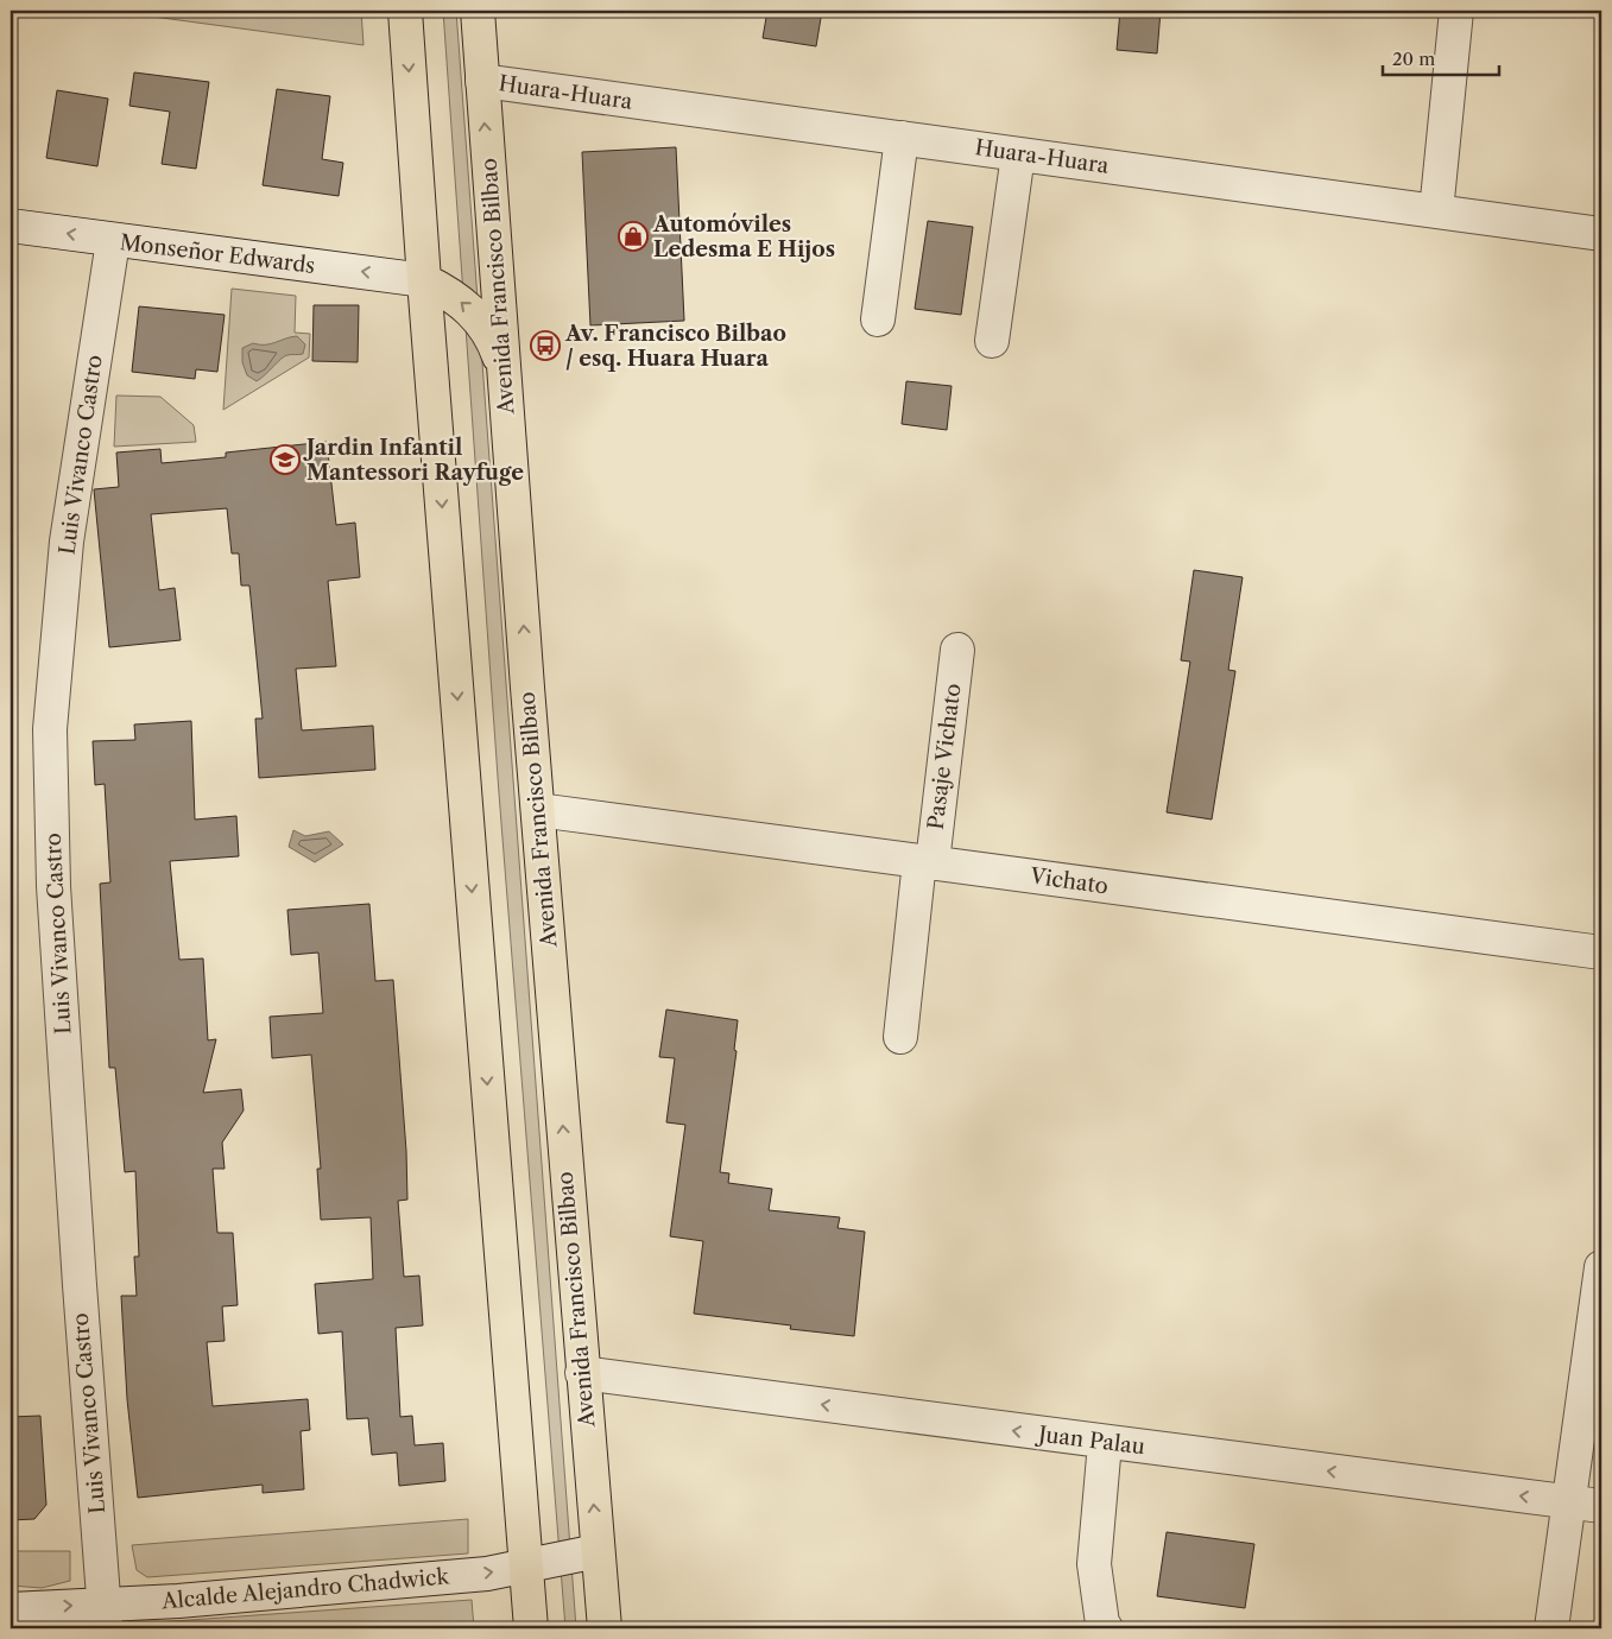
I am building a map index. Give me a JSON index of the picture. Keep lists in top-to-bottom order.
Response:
{
  "streets": {
    "main road": ["Avenida Francisco Bilbao"],
    "street": [
      "Huara-Huara",
      "Monseñor Edwards",
      "Luis Vivanco Castro",
      "Pasaje Vichato",
      "Vichato",
      "Juan Palau",
      "Alcalde Alejandro Chadwick"
    ]
  },
  "crossings": [
    ["Huara-Huara", "Avenida Francisco Bilbao"],
    ["Monseñor Edwards", "Luis Vivanco Castro"],
    ["Avenida Francisco Bilbao", "Vichato"],
    ["Avenida Francisco Bilbao", "Juan Palau"],
    ["Avenida Francisco Bilbao", "Alcalde Alejandro Chadwick"],
    ["Luis Vivanco Castro", "Alcalde Alejandro Chadwick"],
    ["Pasaje Vichato", "Vichato"]
  ],
  "one_way": ["Monseñor Edwards", "Juan Palau", "Alcalde Alejandro Chadwick"],
  "places": {
    "shop": ["Automóviles Ledesma E Hijos"],
    "bus stop": ["Av. Francisco Bilbao / esq. Huara Huara"],
    "school or university": ["Jardin Infantil Mantessori Rayfuge"]
  },
  "scale_bar": "20 m"
}
